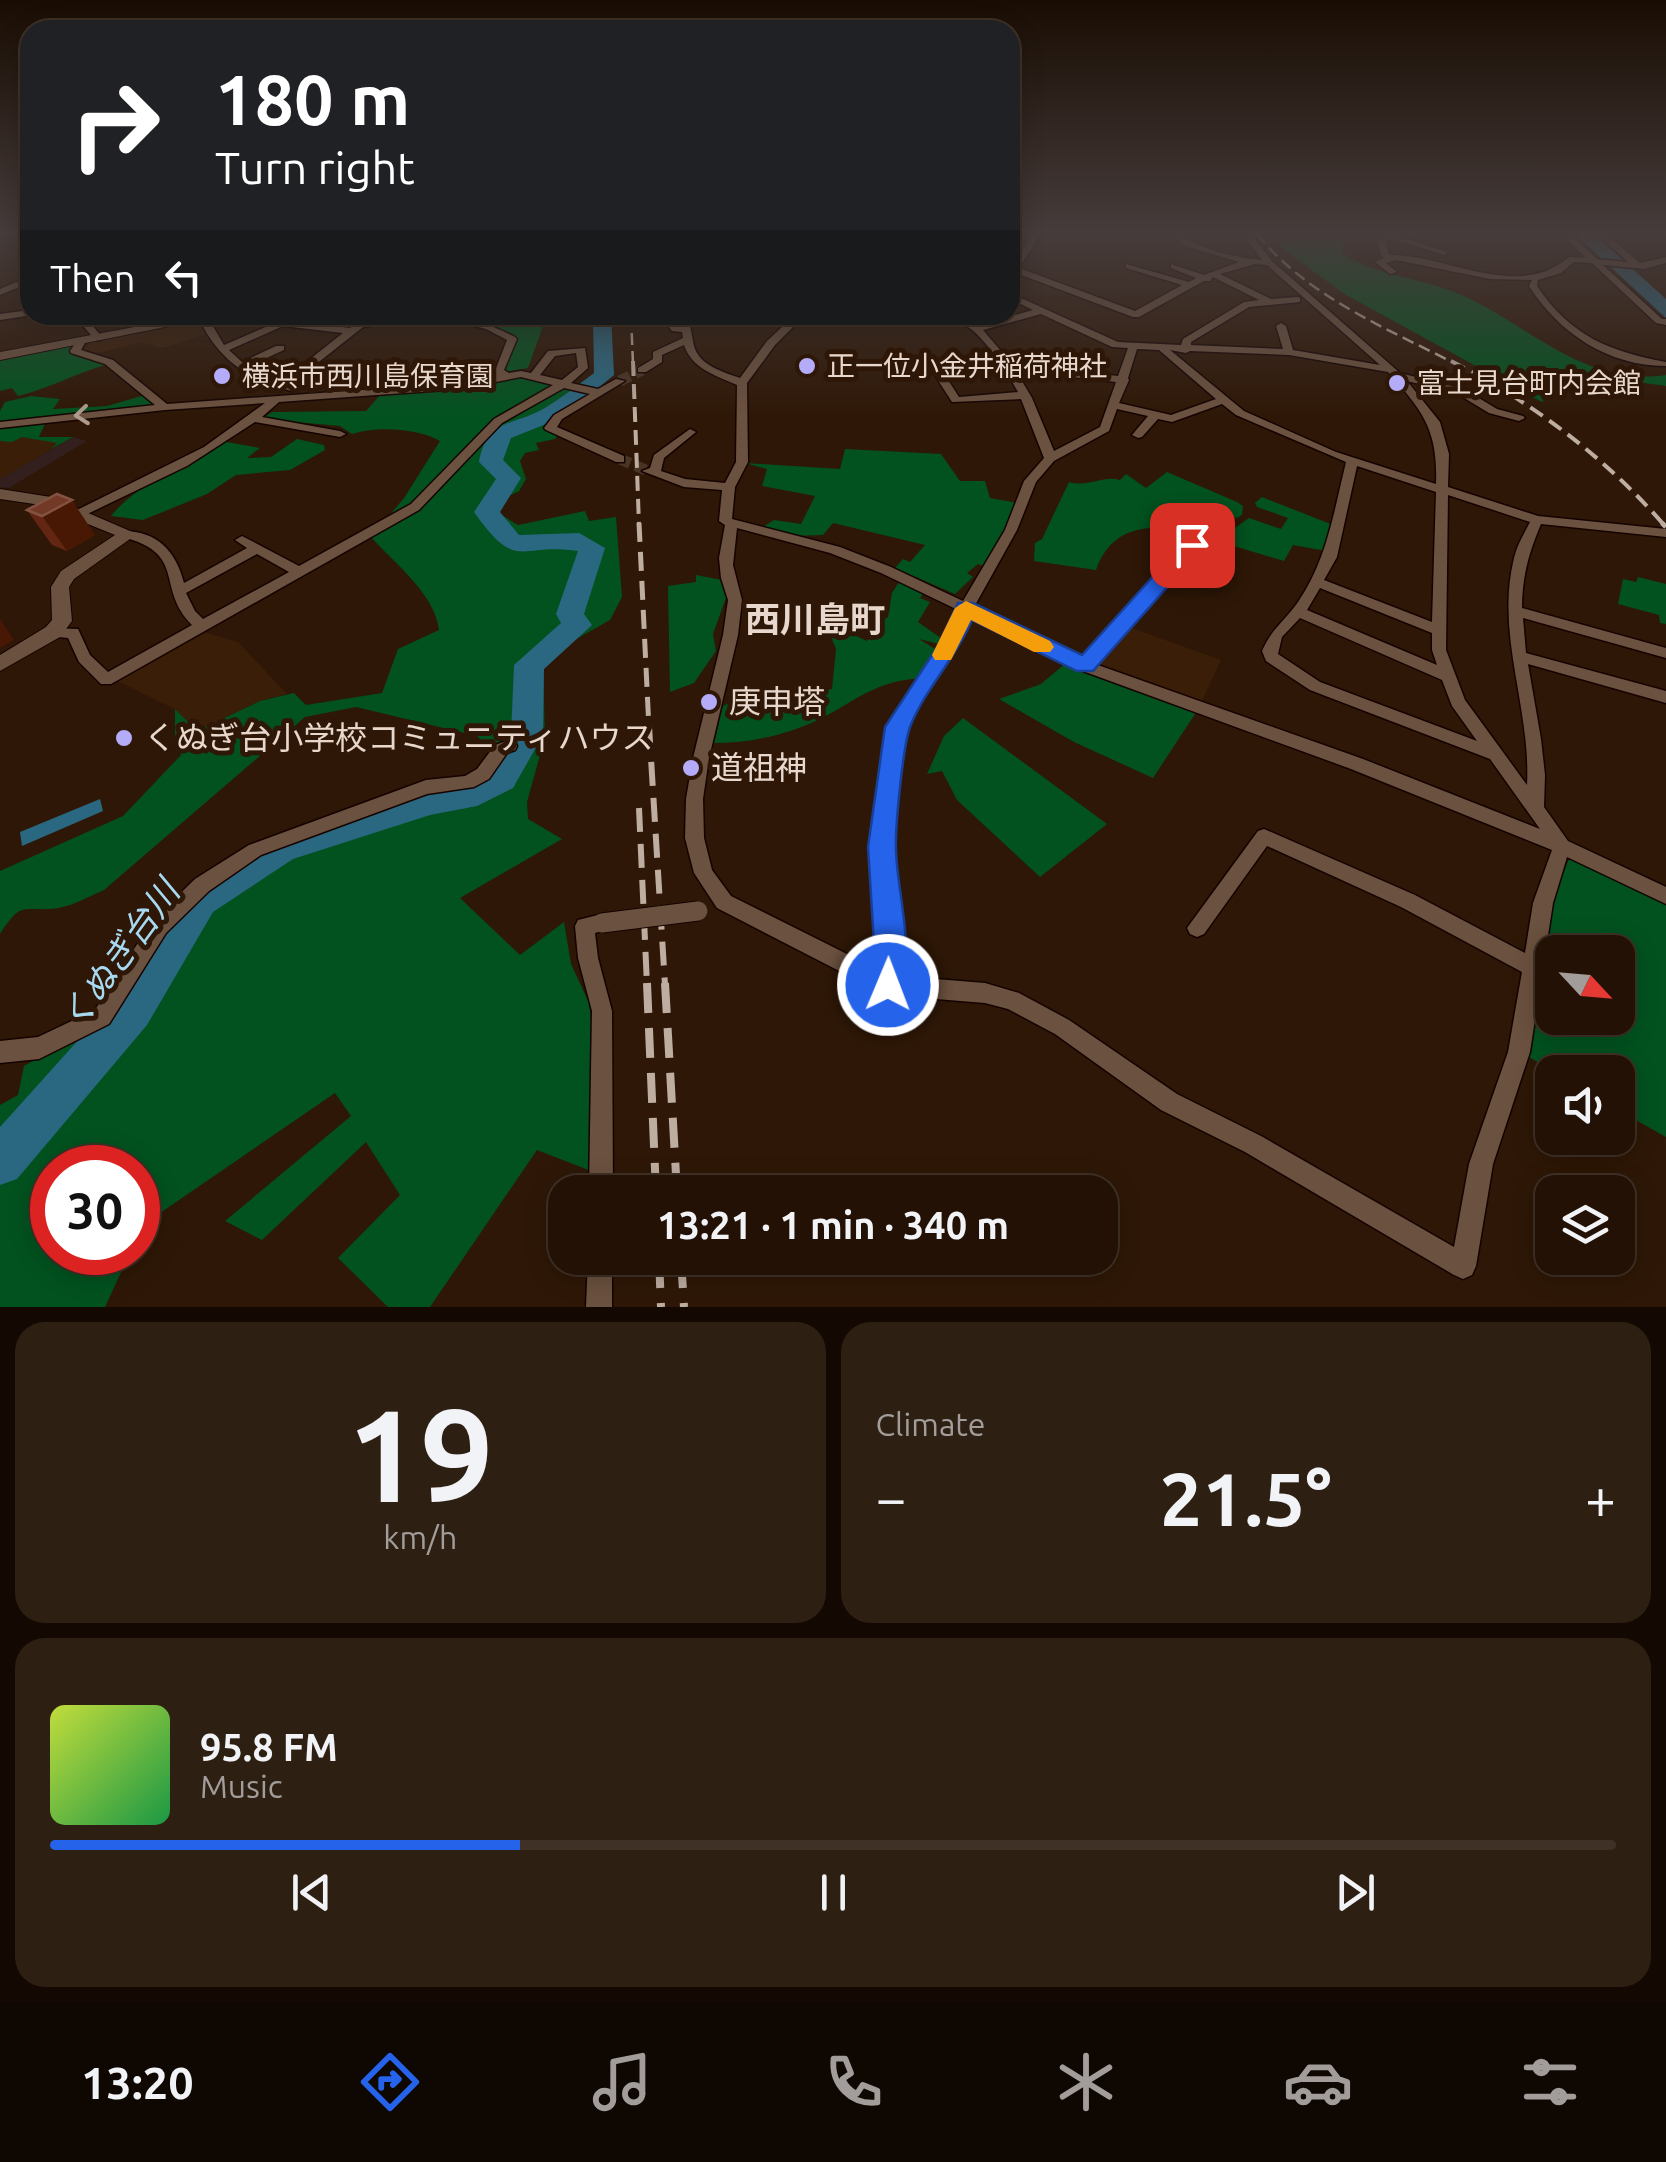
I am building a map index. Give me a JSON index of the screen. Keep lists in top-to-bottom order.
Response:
{
  "districts": ["西川島町"],
  "water": ["くぬぎ台川"],
  "places": [
    "正一位小金井稲荷神社",
    "横浜市西川島保育園",
    "富士見台町内会館",
    "庚申塔",
    "くぬぎ台小学校コミュニティハウス",
    "道祖神"
  ],
  "north": "bottom right",
  "page": {
    "turn": ["180 m", "Turn right"],
    "then": "Then",
    "limit": "30",
    "trip": "13:21 · 1 min · 340 m",
    "tile": [
      ["19", "km/h"],
      "Climate"
    ],
    "heat": ["−", "21.5°", "+"],
    "song": ["95.8 FM", "Music"],
    "tabs": "13:20"
  }
}
